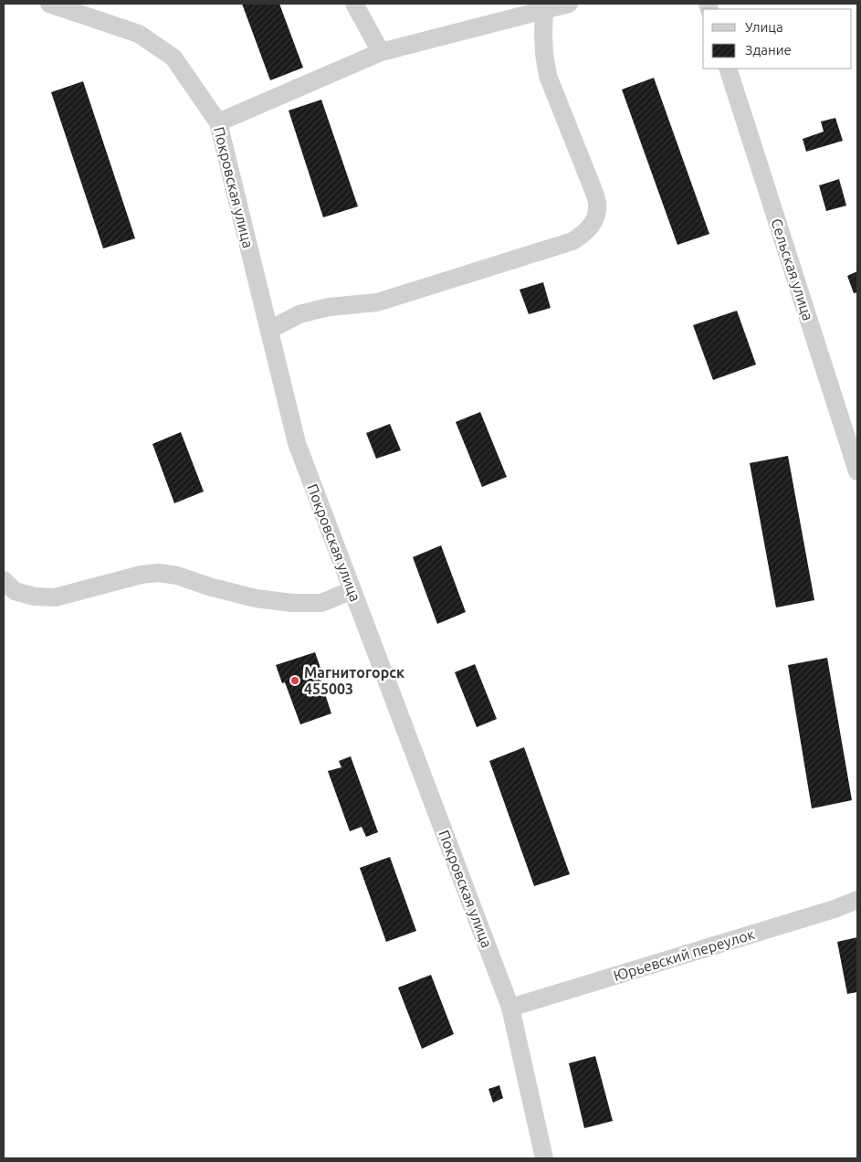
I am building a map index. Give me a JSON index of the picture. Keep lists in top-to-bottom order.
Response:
{
  "streets": {
    "street": ["Покровская улица", "Сельская улица", "Юрьевский переулок"]
  },
  "crossings": [
    ["Покровская улица", "Юрьевский переулок"]
  ],
  "places": ["Магнитогорск 455003"],
  "legend": ["Улица", "Здание"]
}
